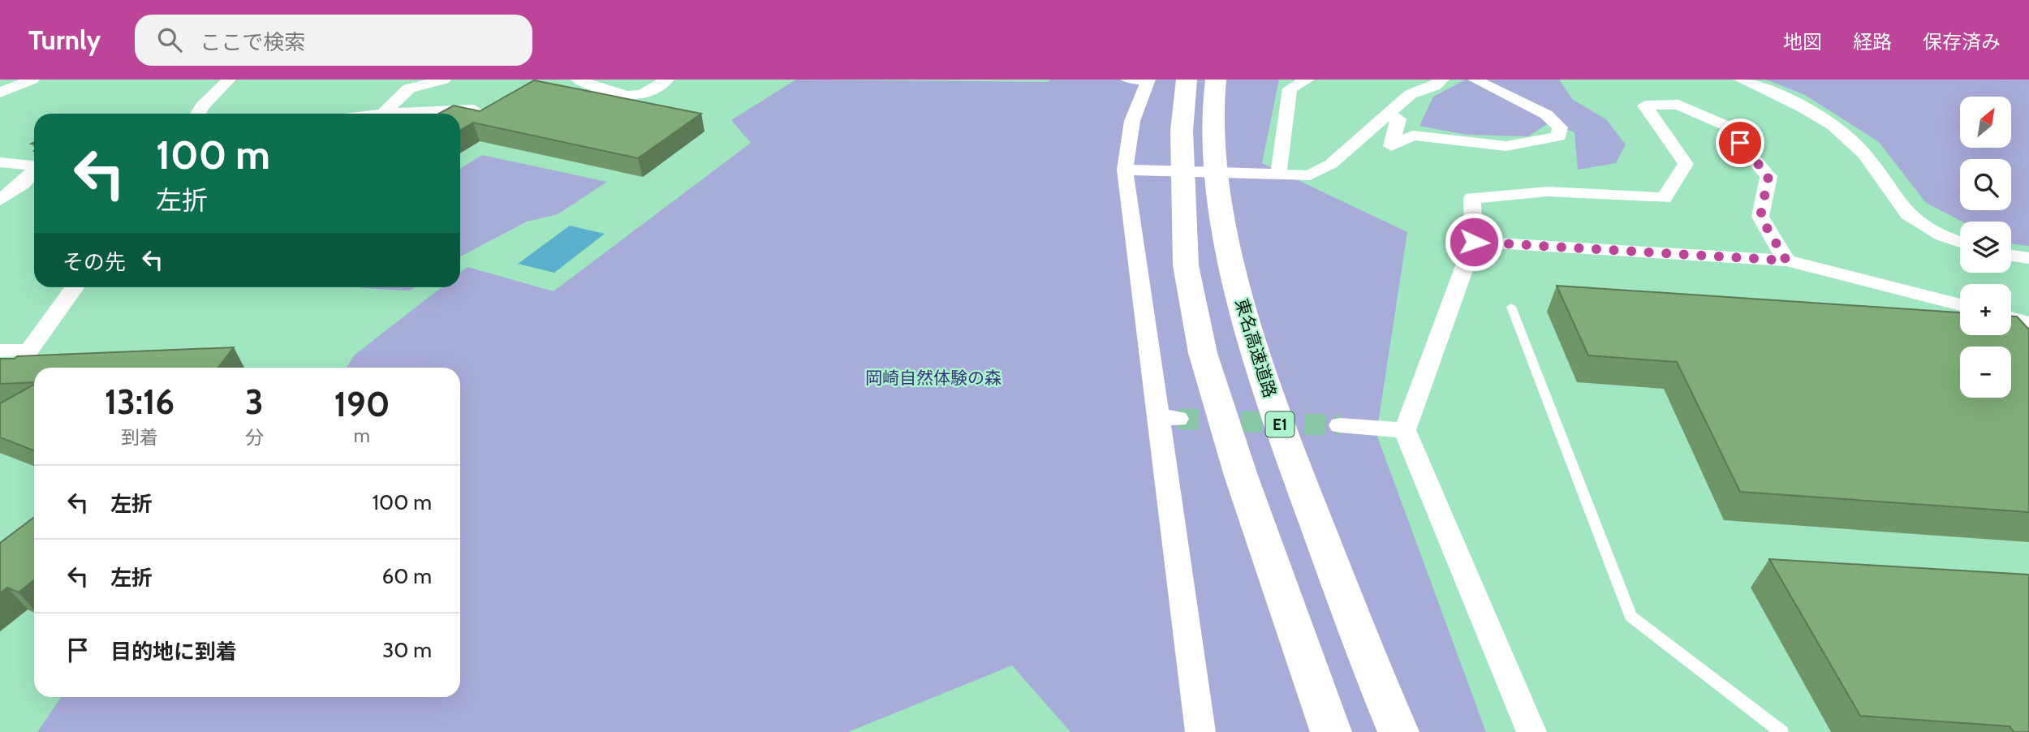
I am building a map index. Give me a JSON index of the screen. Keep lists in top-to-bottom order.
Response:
{
  "streets": {
    "highway": ["東名高速道路", "E1"]
  },
  "parks": ["岡崎自然体験の森"],
  "north": "top right",
  "page": {
    "header": "Turnly",
    "search": "ここで検索",
    "nav": ["地図", "経路", "保存済み"],
    "map_buttons": ["+", "−"],
    "turn": ["100 m", "左折"],
    "then": "その先",
    "eta": [
      "13:16",
      "到着",
      "3",
      "分",
      "190",
      "m"
    ],
    "list": [
      {
        "name": "左折",
        "value": "100 m"
      },
      {
        "name": "左折",
        "value": "60 m"
      },
      {
        "name": "目的地に到着",
        "value": "30 m"
      }
    ]
  }
}
